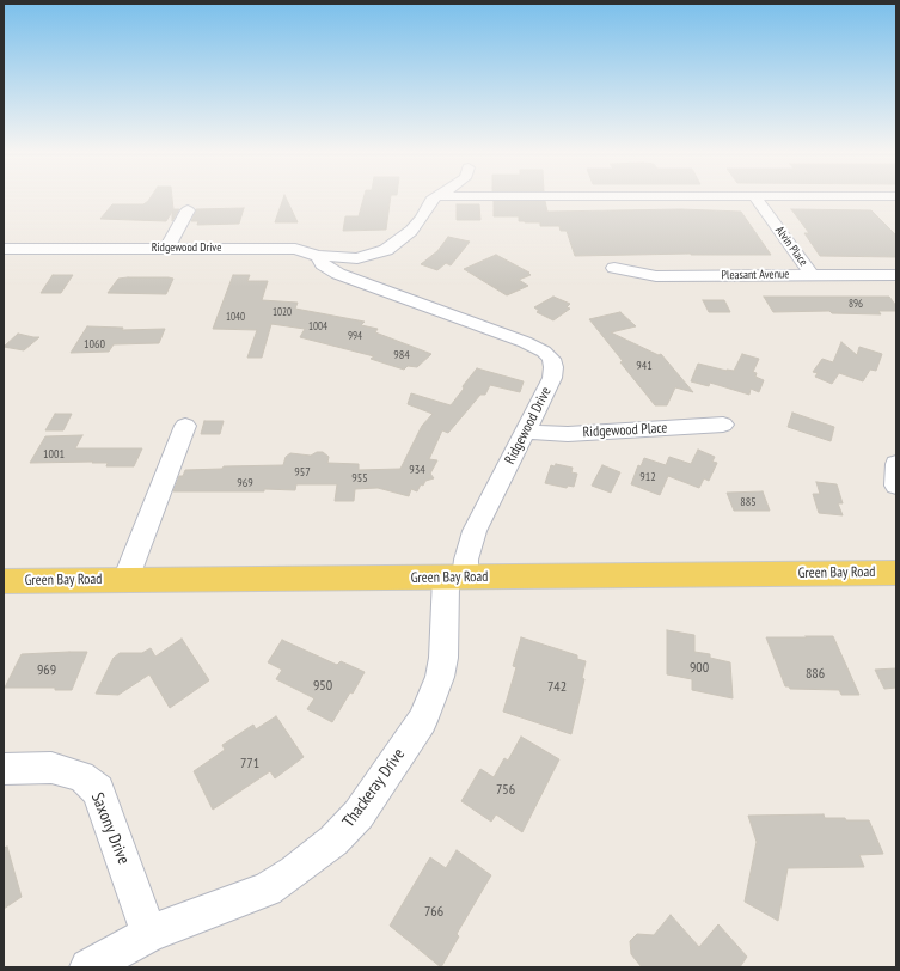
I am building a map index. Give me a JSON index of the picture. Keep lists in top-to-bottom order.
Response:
{
  "streets": {
    "main road": ["Green Bay Road"],
    "street": [
      "Alvin Place",
      "Ridgewood Drive",
      "Pleasant Avenue",
      "Ridgewood Place",
      "Thackeray Drive",
      "Saxony Drive"
    ]
  },
  "crossings": [
    ["Alvin Place", "Pleasant Avenue"],
    ["Ridgewood Drive", "Ridgewood Place"],
    ["Ridgewood Drive", "Green Bay Road"],
    ["Ridgewood Drive", "Thackeray Drive"],
    ["Green Bay Road", "Thackeray Drive"],
    ["Thackeray Drive", "Saxony Drive"]
  ],
  "house_numbers": [
    "896",
    "1020",
    "1040",
    "1004",
    "994",
    "1060",
    "984",
    "941",
    "1001",
    "934",
    "957",
    "912",
    "955",
    "969",
    "885",
    "900",
    "969",
    "886",
    "950",
    "742",
    "771",
    "756",
    "766"
  ]
}
